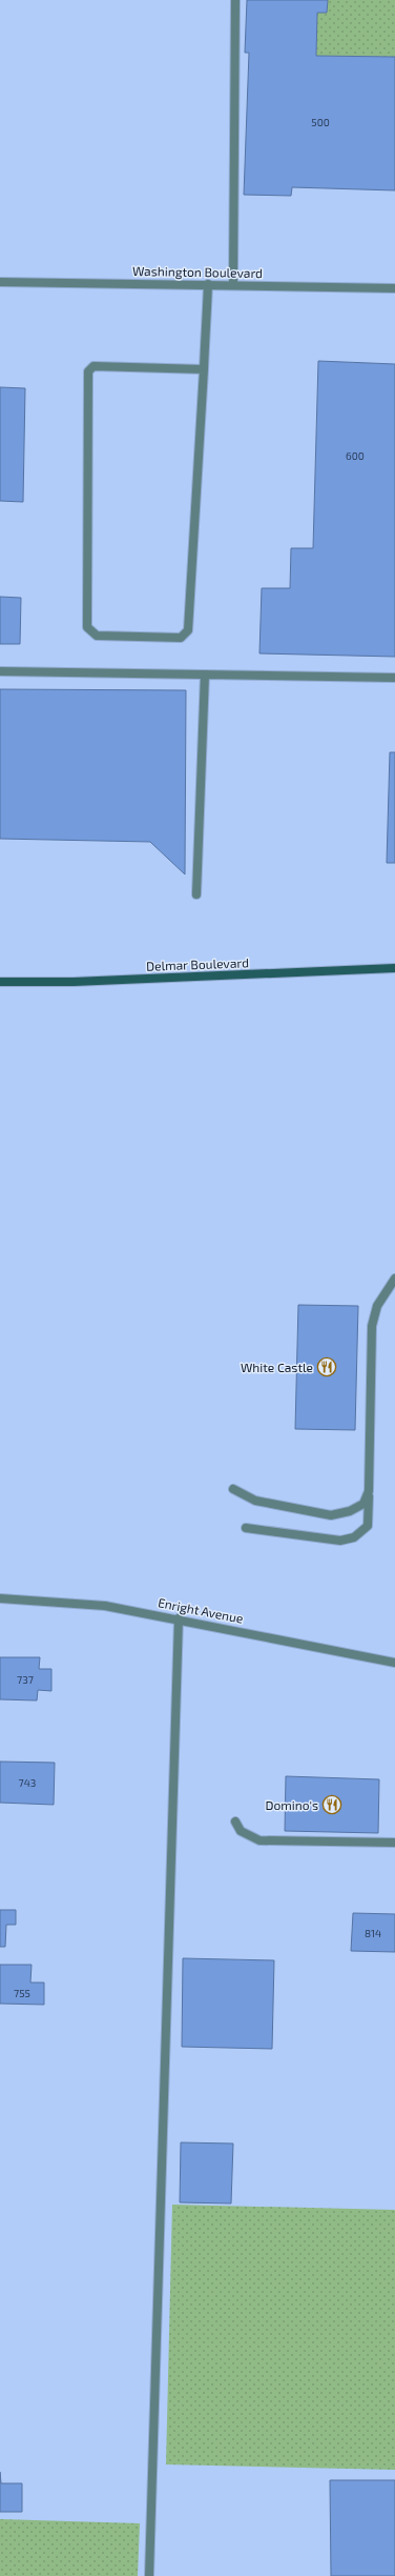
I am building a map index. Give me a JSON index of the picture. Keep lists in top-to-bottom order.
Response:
{
  "streets": {
    "main road": ["Delmar Boulevard"],
    "street": ["Washington Boulevard", "Enright Avenue"]
  },
  "places": {
    "restaurant": ["White Castle", "Domino's"]
  },
  "house_numbers": [
    "500",
    "600",
    "737",
    "743",
    "814",
    "755"
  ]
}
